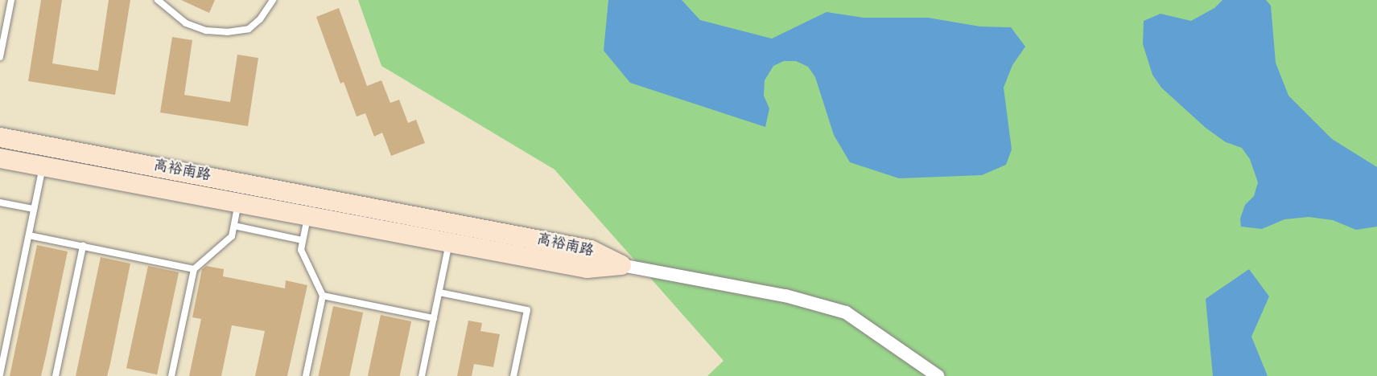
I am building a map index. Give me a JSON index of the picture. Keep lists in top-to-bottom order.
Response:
{
  "streets": {
    "street": ["高裕南路"]
  }
}
